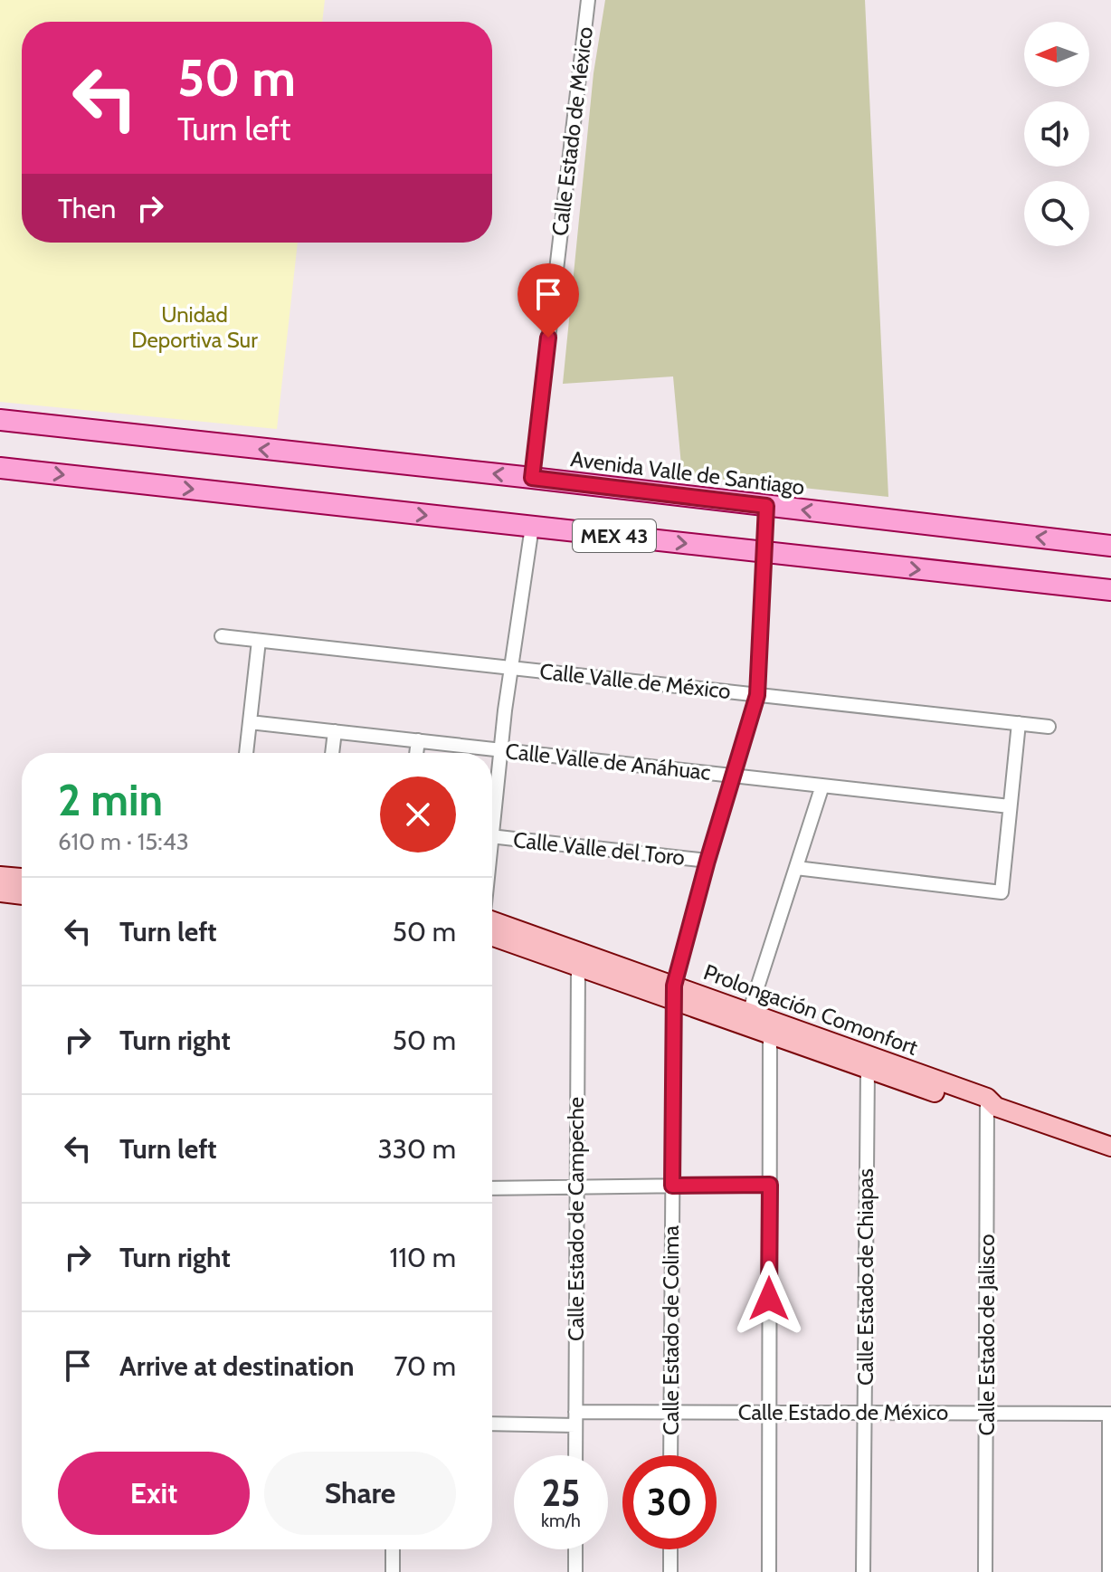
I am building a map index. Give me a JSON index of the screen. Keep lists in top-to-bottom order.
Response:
{
  "streets": {
    "main road": ["Avenida Valle de Santiago", "MEX 43"],
    "street": [
      "Calle Estado de México",
      "Calle Valle de México",
      "Calle Valle de Anáhuac",
      "Calle Valle del Toro",
      "Prolongación Comonfort",
      "Calle Estado de Campeche",
      "Calle Estado de Chiapas",
      "Calle Estado de Colima",
      "Calle Estado de Jalisco"
    ]
  },
  "crossings": [
    ["Calle Estado de México", "Avenida Valle de Santiago"],
    ["Calle Estado de México", "Calle Estado de Campeche"],
    ["Calle Estado de México", "Calle Estado de Chiapas"],
    ["Calle Estado de México", "Calle Estado de Colima"],
    ["Calle Estado de México", "Calle Estado de Jalisco"],
    ["Avenida Valle de Santiago", "Calle Estado de Colima"],
    ["MEX 43", "Calle Estado de Colima"],
    ["Calle Valle de México", "Calle Estado de Colima"],
    ["Calle Valle de Anáhuac", "Calle Estado de Colima"],
    ["Calle Valle del Toro", "Calle Estado de Colima"],
    ["Prolongación Comonfort", "Calle Estado de Campeche"],
    ["Prolongación Comonfort", "Calle Estado de Chiapas"],
    ["Prolongación Comonfort", "Calle Estado de Colima"],
    ["Prolongación Comonfort", "Calle Estado de Jalisco"]
  ],
  "parks": ["Unidad Deportiva Sur"],
  "north": "left",
  "page": {
    "turn": ["50 m", "Turn left"],
    "then": "Then",
    "heading": ["2 min", "610 m · 15:43"],
    "list": [
      {
        "name": "Turn left",
        "value": "50 m"
      },
      {
        "name": "Turn right",
        "value": "50 m"
      },
      {
        "name": "Turn left",
        "value": "330 m"
      },
      {
        "name": "Turn right",
        "value": "110 m"
      },
      {
        "name": "Arrive at destination",
        "value": "70 m"
      }
    ],
    "buttons": ["Exit", "Share"],
    "speed": "25 km/h",
    "limit": "30"
  }
}
